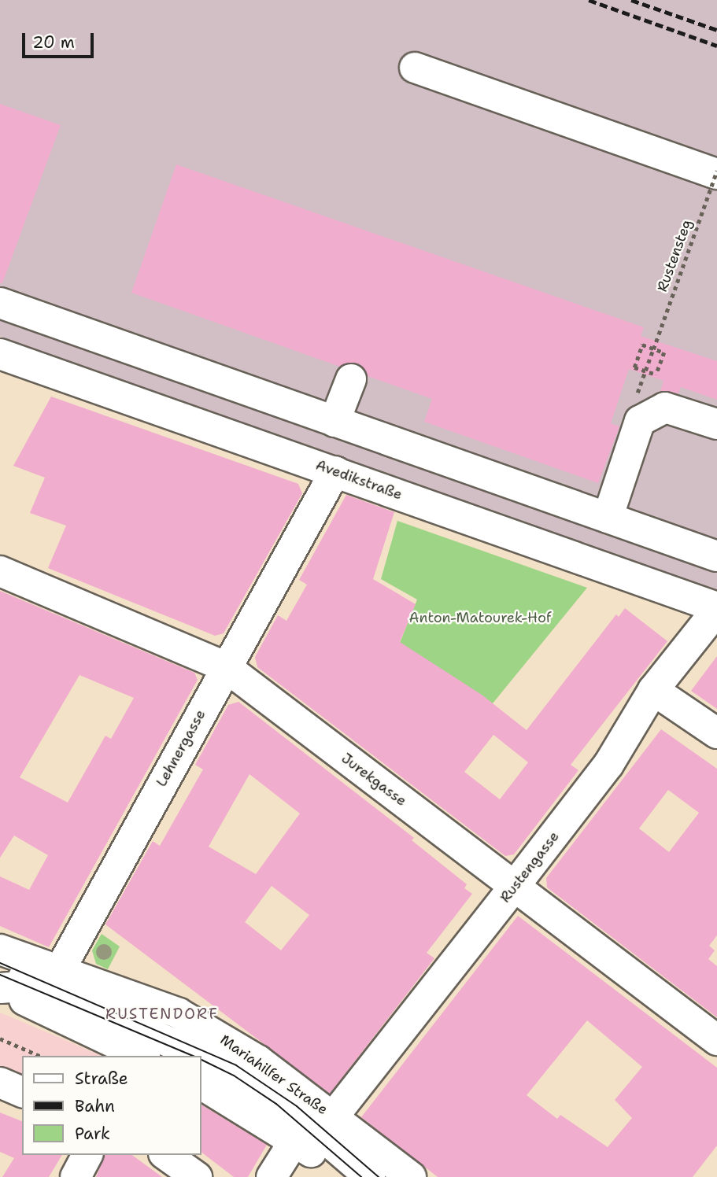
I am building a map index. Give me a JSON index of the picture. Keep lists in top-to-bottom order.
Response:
{
  "streets": {
    "street": [
      "Avedikstraße",
      "Lehnergasse",
      "Jurekgasse",
      "Rustengasse",
      "Mariahilfer Straße"
    ],
    "path": ["Rustensteg"]
  },
  "crossings": [
    ["Avedikstraße", "Lehnergasse"],
    ["Avedikstraße", "Rustengasse"],
    ["Lehnergasse", "Jurekgasse"],
    ["Jurekgasse", "Rustengasse"],
    ["Rustengasse", "Mariahilfer Straße"]
  ],
  "districts": ["RUSTENDORF"],
  "parks": ["Anton-Matourek-Hof"],
  "legend": ["Straße", "Bahn", "Park"],
  "scale_bar": "20 m"
}
